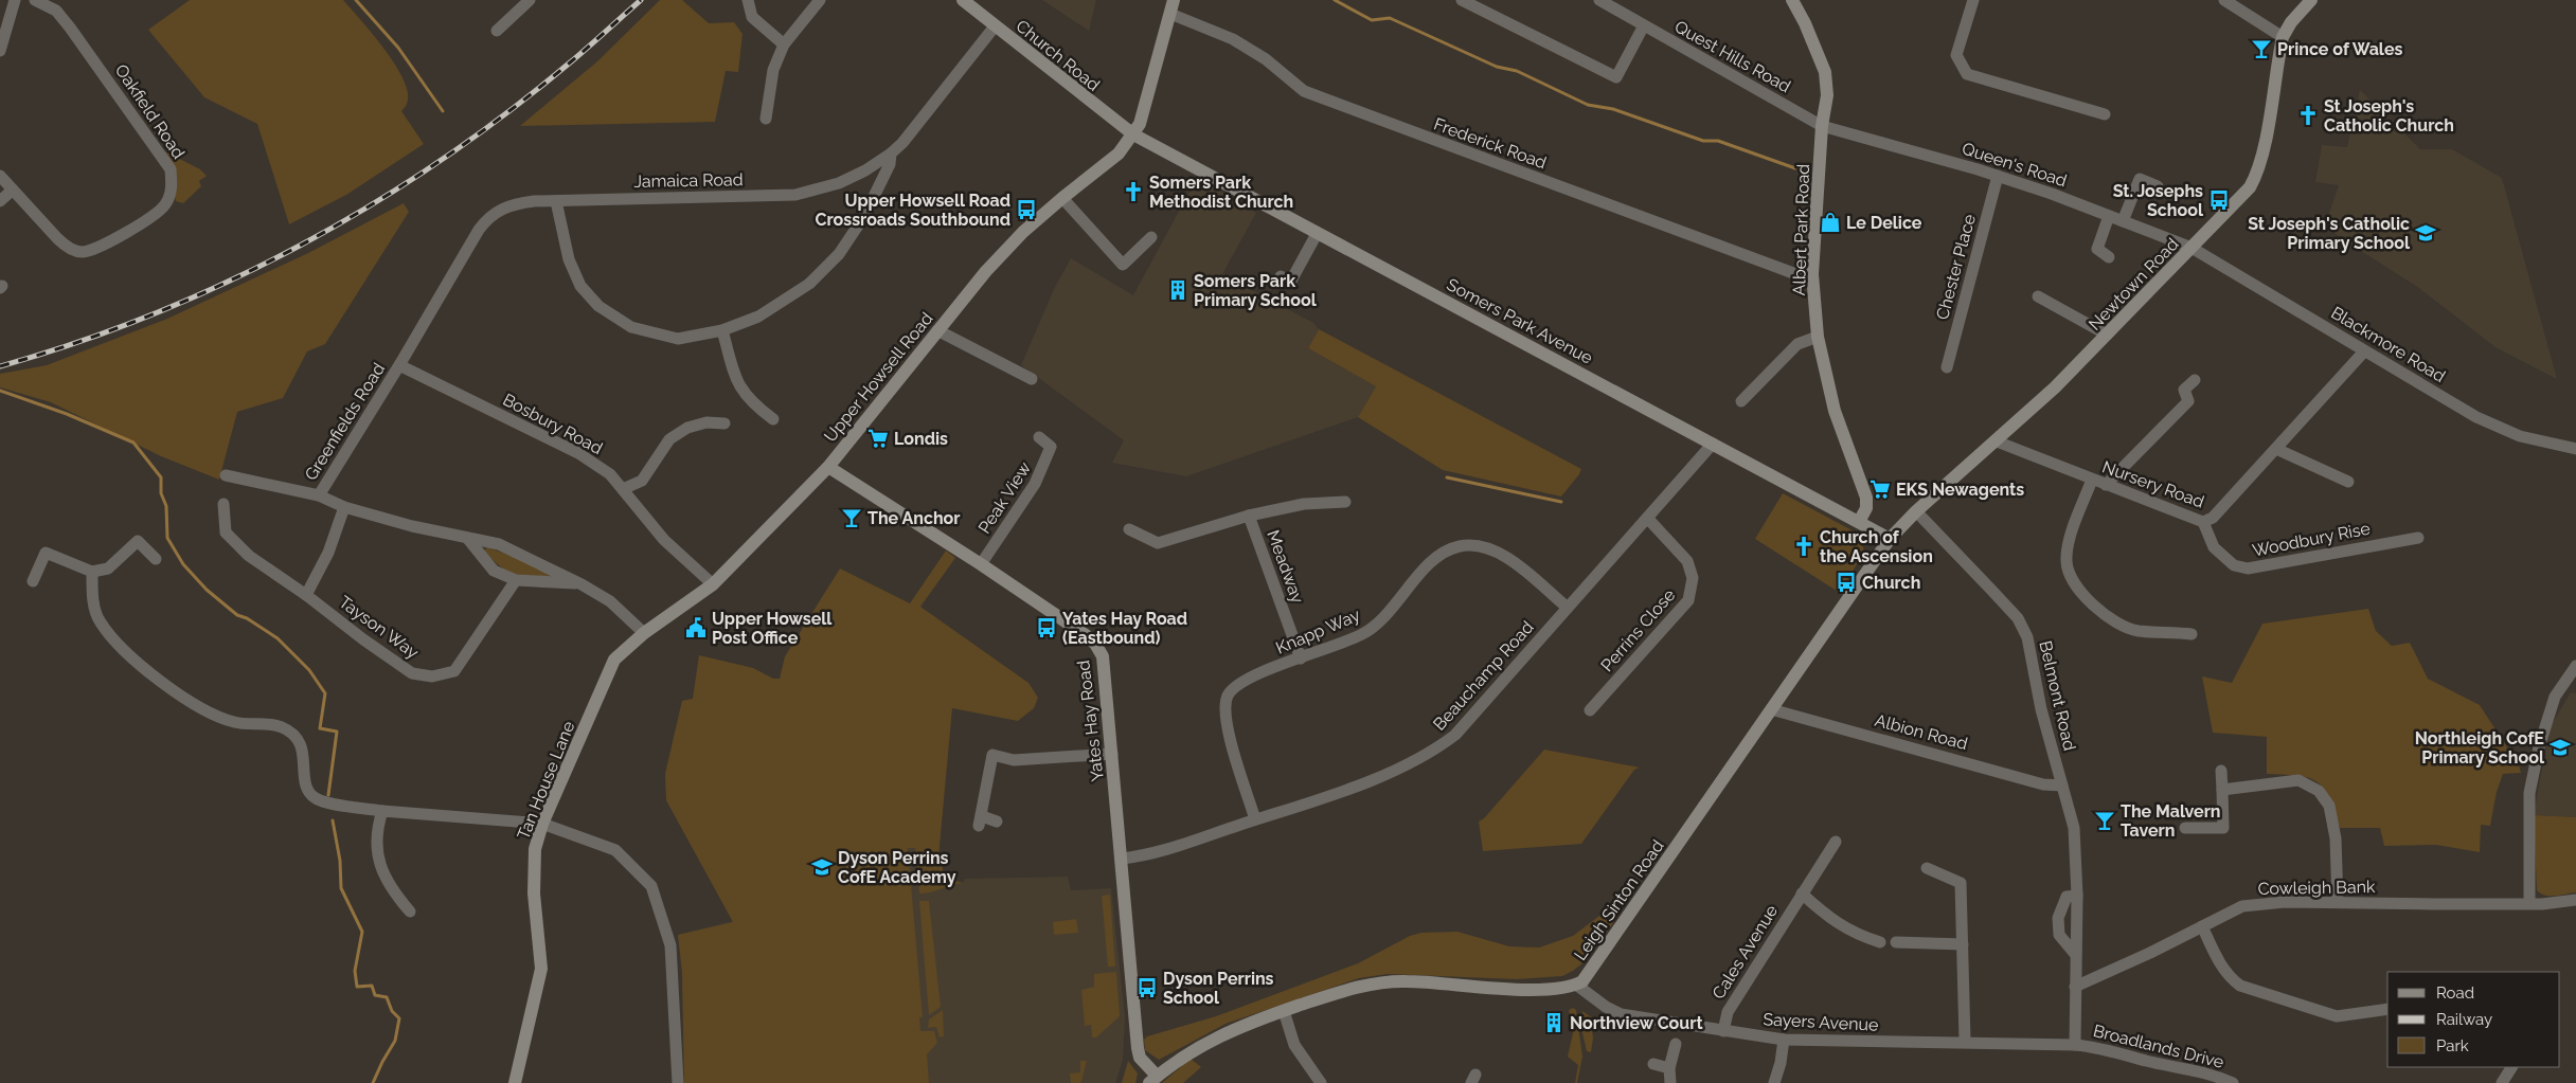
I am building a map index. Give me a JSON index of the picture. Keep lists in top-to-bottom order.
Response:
{
  "streets": {
    "street": [
      "Church Road",
      "Quest Hills Road",
      "Oakfield Road",
      "Frederick Road",
      "Queen's Road",
      "Jamaica Road",
      "Albert Park Road",
      "Chester Place",
      "Newtown Road",
      "Somers Park Avenue",
      "Blackmore Road",
      "Upper Howsell Road",
      "Greenfields Road",
      "Bosbury Road",
      "Nursery Road",
      "Peak View",
      "Woodbury Rise",
      "Meadway",
      "Tayson Way",
      "Perrins Close",
      "Knapp Way",
      "Beauchamp Road",
      "Belmont Road",
      "Yates Hay Road",
      "Albion Road",
      "Tan House Lane",
      "Cowleigh Bank",
      "Leigh Sinton Road",
      "Cales Avenue",
      "Sayers Avenue",
      "Broadlands Drive"
    ]
  },
  "crossings": [
    ["Church Road", "Jamaica Road"],
    ["Church Road", "Somers Park Avenue"],
    ["Church Road", "Upper Howsell Road"],
    ["Quest Hills Road", "Queen's Road"],
    ["Quest Hills Road", "Albert Park Road"],
    ["Frederick Road", "Albert Park Road"],
    ["Frederick Road", "Upper Howsell Road"],
    ["Queen's Road", "Albert Park Road"],
    ["Queen's Road", "Chester Place"],
    ["Queen's Road", "Newtown Road"],
    ["Queen's Road", "Blackmore Road"],
    ["Jamaica Road", "Greenfields Road"],
    ["Jamaica Road", "Bosbury Road"],
    ["Albert Park Road", "Somers Park Avenue"],
    ["Newtown Road", "Somers Park Avenue"],
    ["Newtown Road", "Blackmore Road"],
    ["Newtown Road", "Nursery Road"],
    ["Newtown Road", "Belmont Road"],
    ["Newtown Road", "Leigh Sinton Road"],
    ["Somers Park Avenue", "Upper Howsell Road"],
    ["Somers Park Avenue", "Beauchamp Road"],
    ["Somers Park Avenue", "Leigh Sinton Road"],
    ["Blackmore Road", "Nursery Road"],
    ["Upper Howsell Road", "Greenfields Road"],
    ["Upper Howsell Road", "Bosbury Road"],
    ["Upper Howsell Road", "Yates Hay Road"],
    ["Upper Howsell Road", "Tan House Lane"],
    ["Greenfields Road", "Bosbury Road"],
    ["Greenfields Road", "Tayson Way"],
    ["Greenfields Road", "Tan House Lane"],
    ["Nursery Road", "Woodbury Rise"],
    ["Peak View", "Yates Hay Road"],
    ["Meadway", "Knapp Way"],
    ["Perrins Close", "Beauchamp Road"],
    ["Knapp Way", "Beauchamp Road"],
    ["Beauchamp Road", "Yates Hay Road"],
    ["Belmont Road", "Albion Road"],
    ["Belmont Road", "Cowleigh Bank"],
    ["Belmont Road", "Sayers Avenue"],
    ["Belmont Road", "Broadlands Drive"],
    ["Yates Hay Road", "Leigh Sinton Road"],
    ["Albion Road", "Leigh Sinton Road"],
    ["Leigh Sinton Road", "Sayers Avenue"],
    ["Cales Avenue", "Sayers Avenue"],
    ["Sayers Avenue", "Broadlands Drive"]
  ],
  "places": {
    "bar": ["Prince of Wales", "The Anchor", "The Malvern Tavern"],
    "church": ["St Joseph's Catholic Church", "Somers Park Methodist Church", "Church of the Ascension"],
    "bus stop": [
      "St. Josephs School",
      "Upper Howsell Road Crossroads Southbound",
      "Church",
      "Yates Hay Road (Eastbound)",
      "Dyson Perrins School"
    ],
    "shop": ["Le Delice"],
    "school or university": ["St Joseph's Catholic Primary School", "Northleigh CofE Primary School", "Dyson Perrins CofE Academy"],
    "building": ["Somers Park Primary School", "Northview Court"],
    "supermarket": ["Londis", "EKS Newagents"],
    "public building": ["Upper Howsell Post Office"]
  },
  "legend": ["Road", "Railway", "Park"]
}
